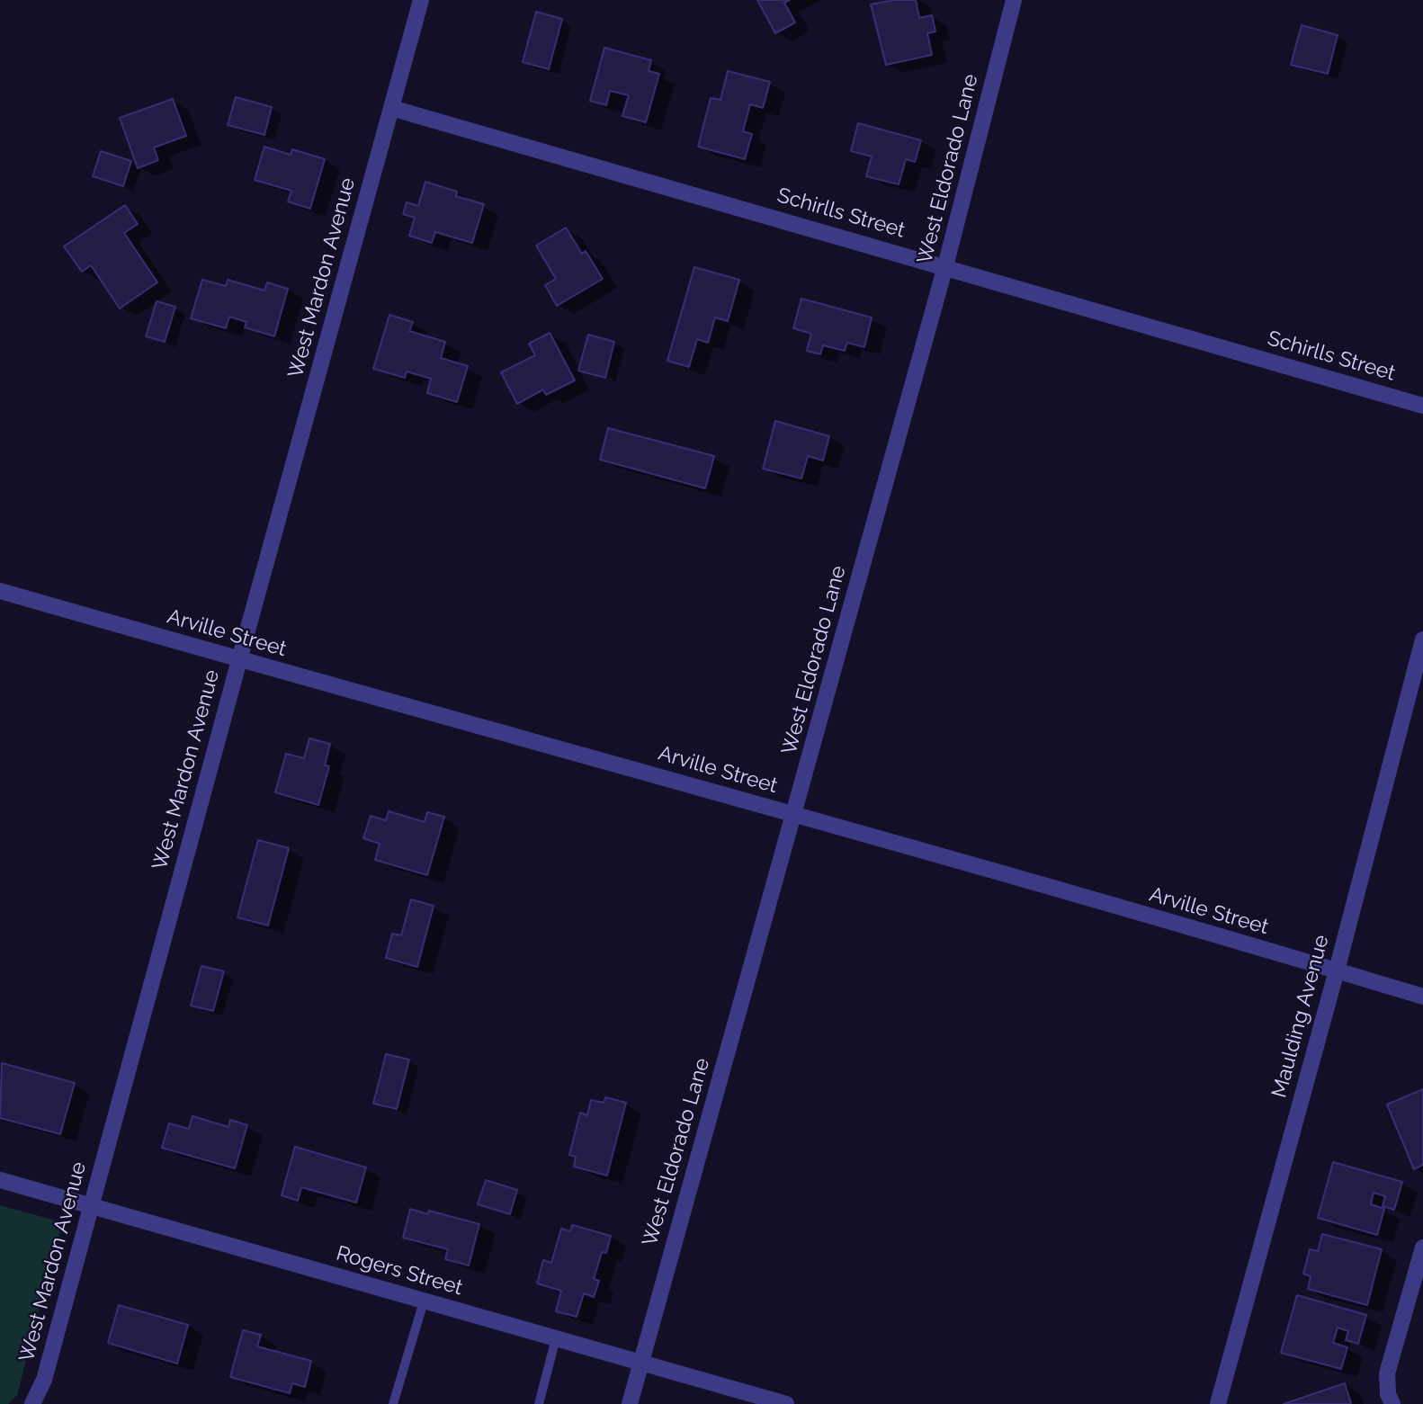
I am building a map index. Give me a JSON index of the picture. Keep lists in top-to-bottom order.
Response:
{
  "streets": {
    "street": [
      "West Eldorado Lane",
      "Schirlls Street",
      "West Mardon Avenue",
      "Arville Street",
      "Maulding Avenue",
      "Rogers Street"
    ]
  },
  "crossings": [
    ["West Eldorado Lane", "Schirlls Street"],
    ["West Eldorado Lane", "Arville Street"],
    ["West Eldorado Lane", "Rogers Street"],
    ["Schirlls Street", "West Mardon Avenue"],
    ["West Mardon Avenue", "Arville Street"],
    ["West Mardon Avenue", "Rogers Street"],
    ["Arville Street", "Maulding Avenue"]
  ]
}
